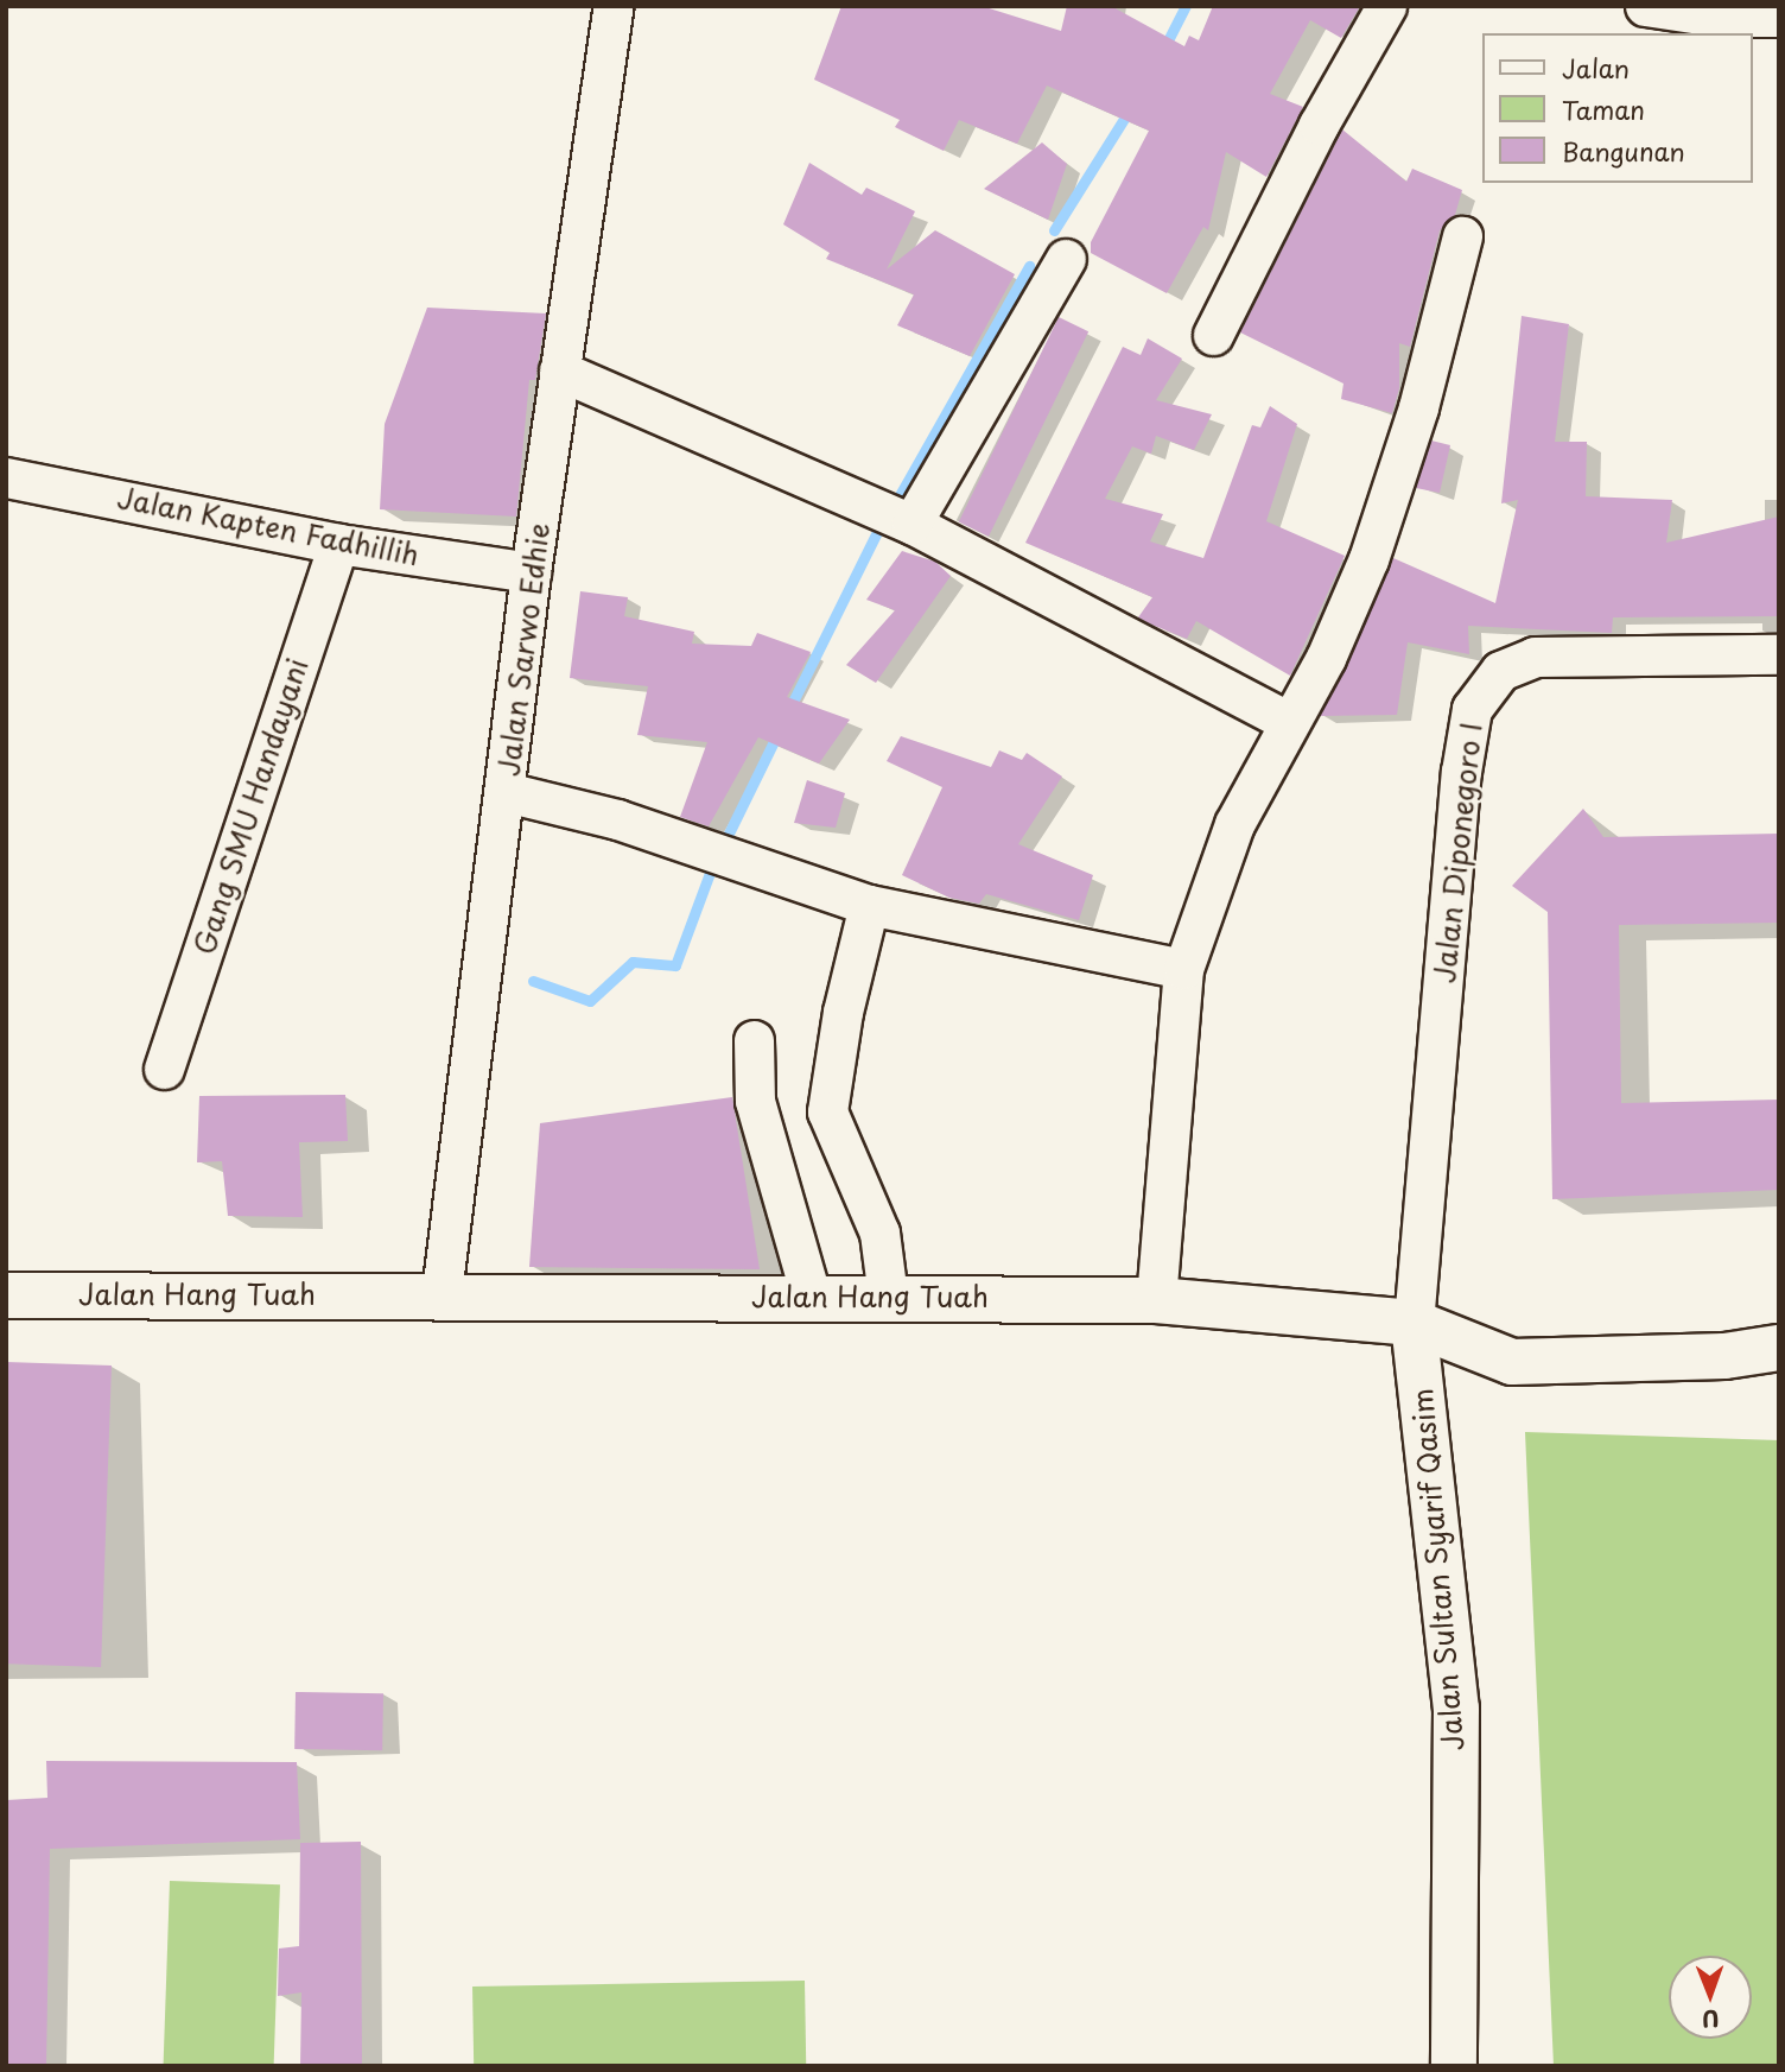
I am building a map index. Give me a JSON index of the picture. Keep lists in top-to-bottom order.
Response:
{
  "streets": {
    "main road": ["Jalan Hang Tuah", "Jalan Sultan Syarif Qasim"],
    "street": [
      "Jalan Kapten Fadhillih",
      "Jalan Sarwo Edhie",
      "Gang SMU Handayani",
      "Jalan Diponegoro I"
    ]
  },
  "crossings": [
    ["Jalan Kapten Fadhillih", "Jalan Sarwo Edhie"],
    ["Jalan Kapten Fadhillih", "Gang SMU Handayani"],
    ["Jalan Sarwo Edhie", "Jalan Hang Tuah"],
    ["Jalan Diponegoro I", "Jalan Hang Tuah"],
    ["Jalan Diponegoro I", "Jalan Sultan Syarif Qasim"],
    ["Jalan Hang Tuah", "Jalan Sultan Syarif Qasim"]
  ],
  "legend": ["Jalan", "Taman", "Bangunan"],
  "north": "bottom"
}
